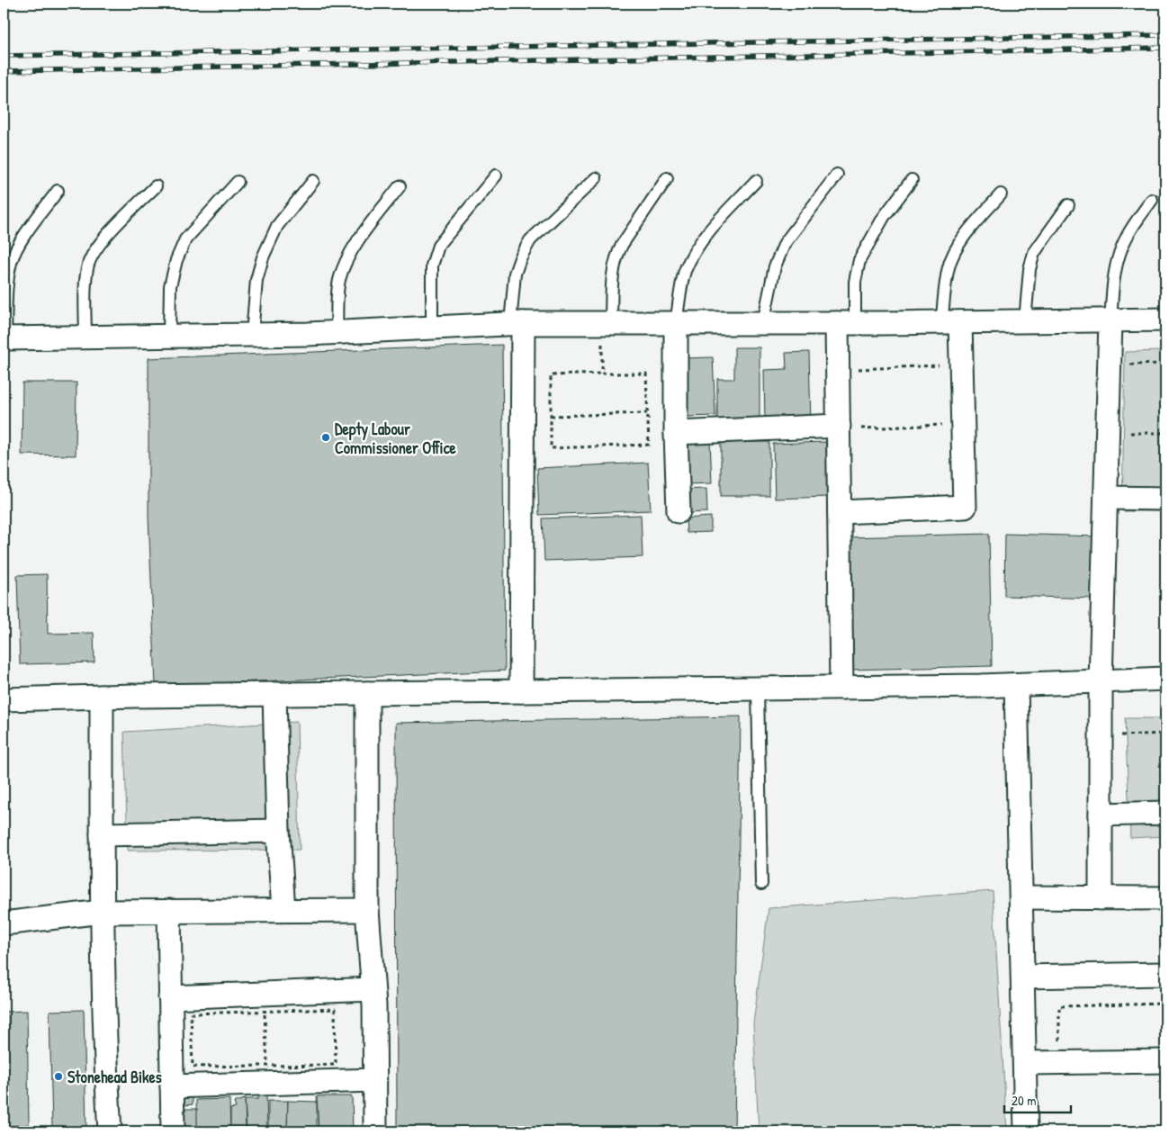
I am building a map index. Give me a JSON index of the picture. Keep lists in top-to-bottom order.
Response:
{
  "places": ["Depty Labour Commissioner Office", "Stonehead Bikes"],
  "scale_bar": "20 m"
}
